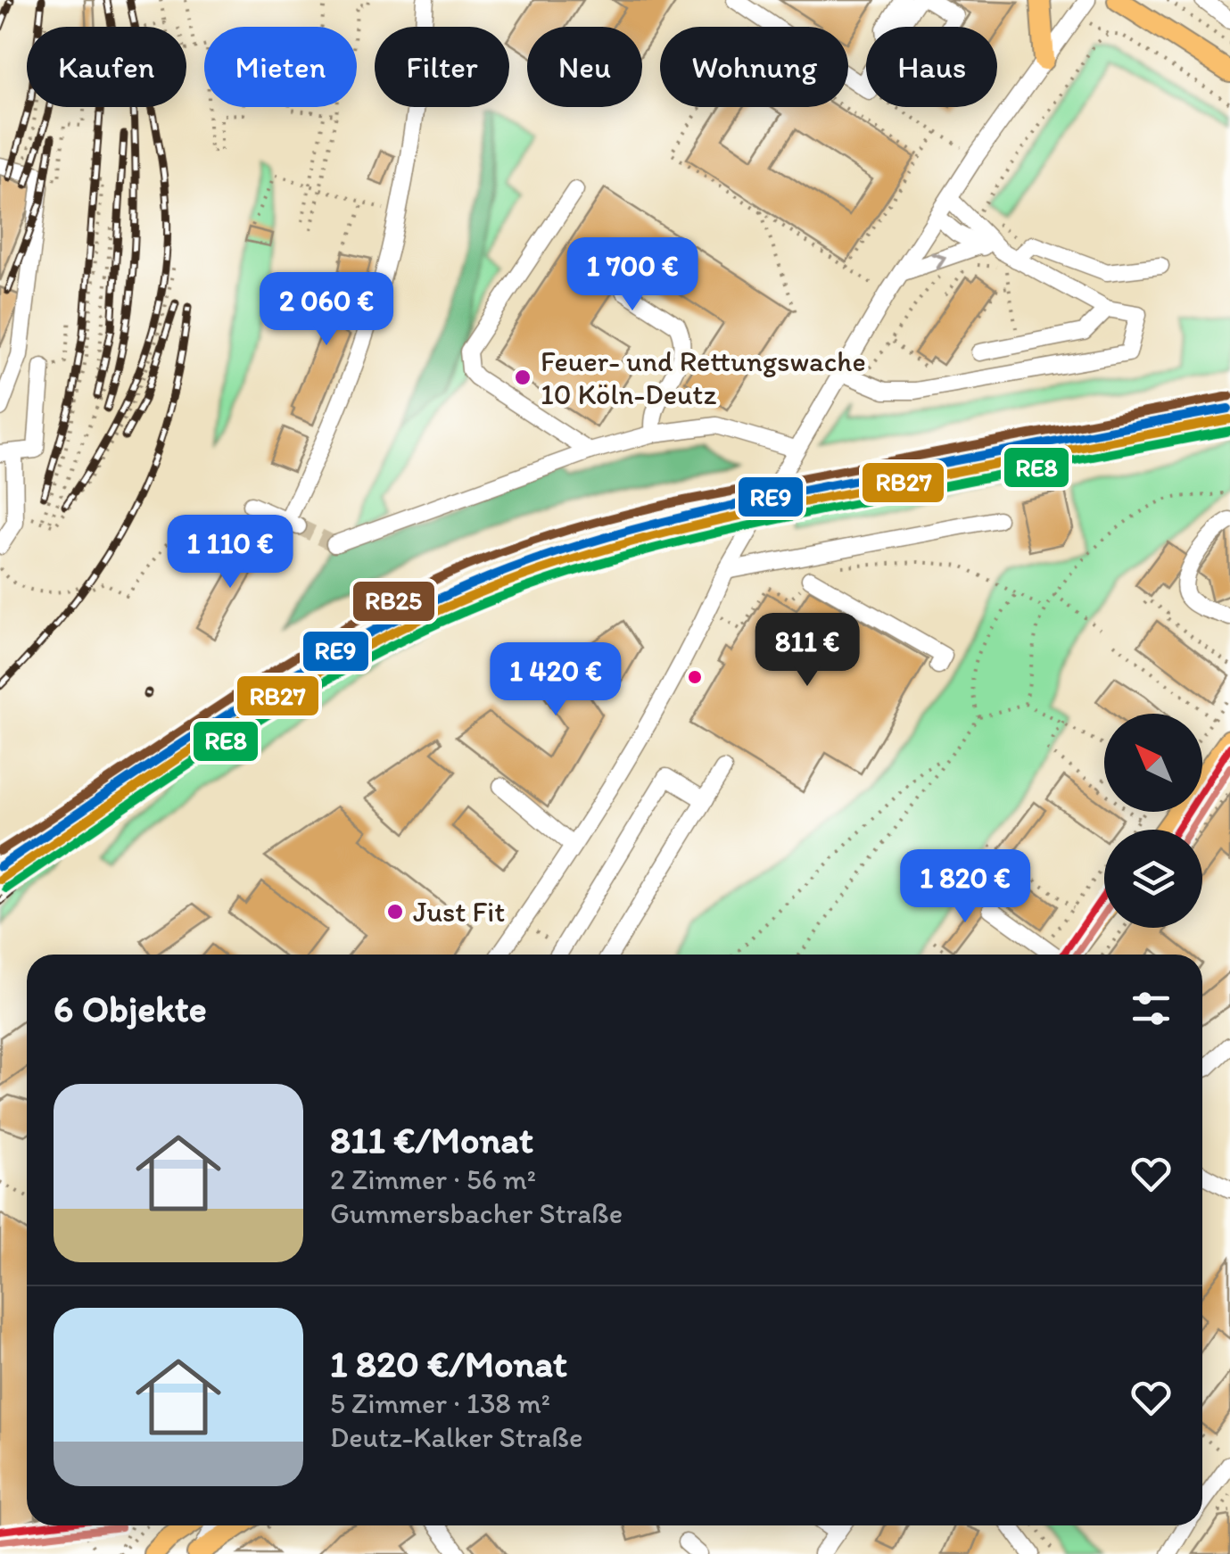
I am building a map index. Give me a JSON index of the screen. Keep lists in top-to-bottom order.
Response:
{
  "places": ["Feuer- und Rettungswache 10 Köln-Deutz", "Just Fit"],
  "lines": [
    "transit line RB25",
    "transit line RE9",
    "transit line RB27",
    "transit line RE8",
    "tram line 1"
  ],
  "north": "top left",
  "page": {
    "chip": [
      "Kaufen",
      "Mieten",
      "Filter",
      "Neu",
      "Wohnung",
      "Haus"
    ],
    "price": [
      "1 700 €",
      "2 060 €",
      "1 110 €",
      "811 €",
      "1 420 €",
      "1 820 €"
    ],
    "heading": "6 Objekte",
    "list": [
      {
        "name": "811 €/Monat",
        "note": "2 Zimmer · 56 m² · Gummersbacher Straße"
      },
      {
        "name": "1 820 €/Monat",
        "note": "5 Zimmer · 138 m² · Deutz-Kalker Straße"
      }
    ]
  }
}
